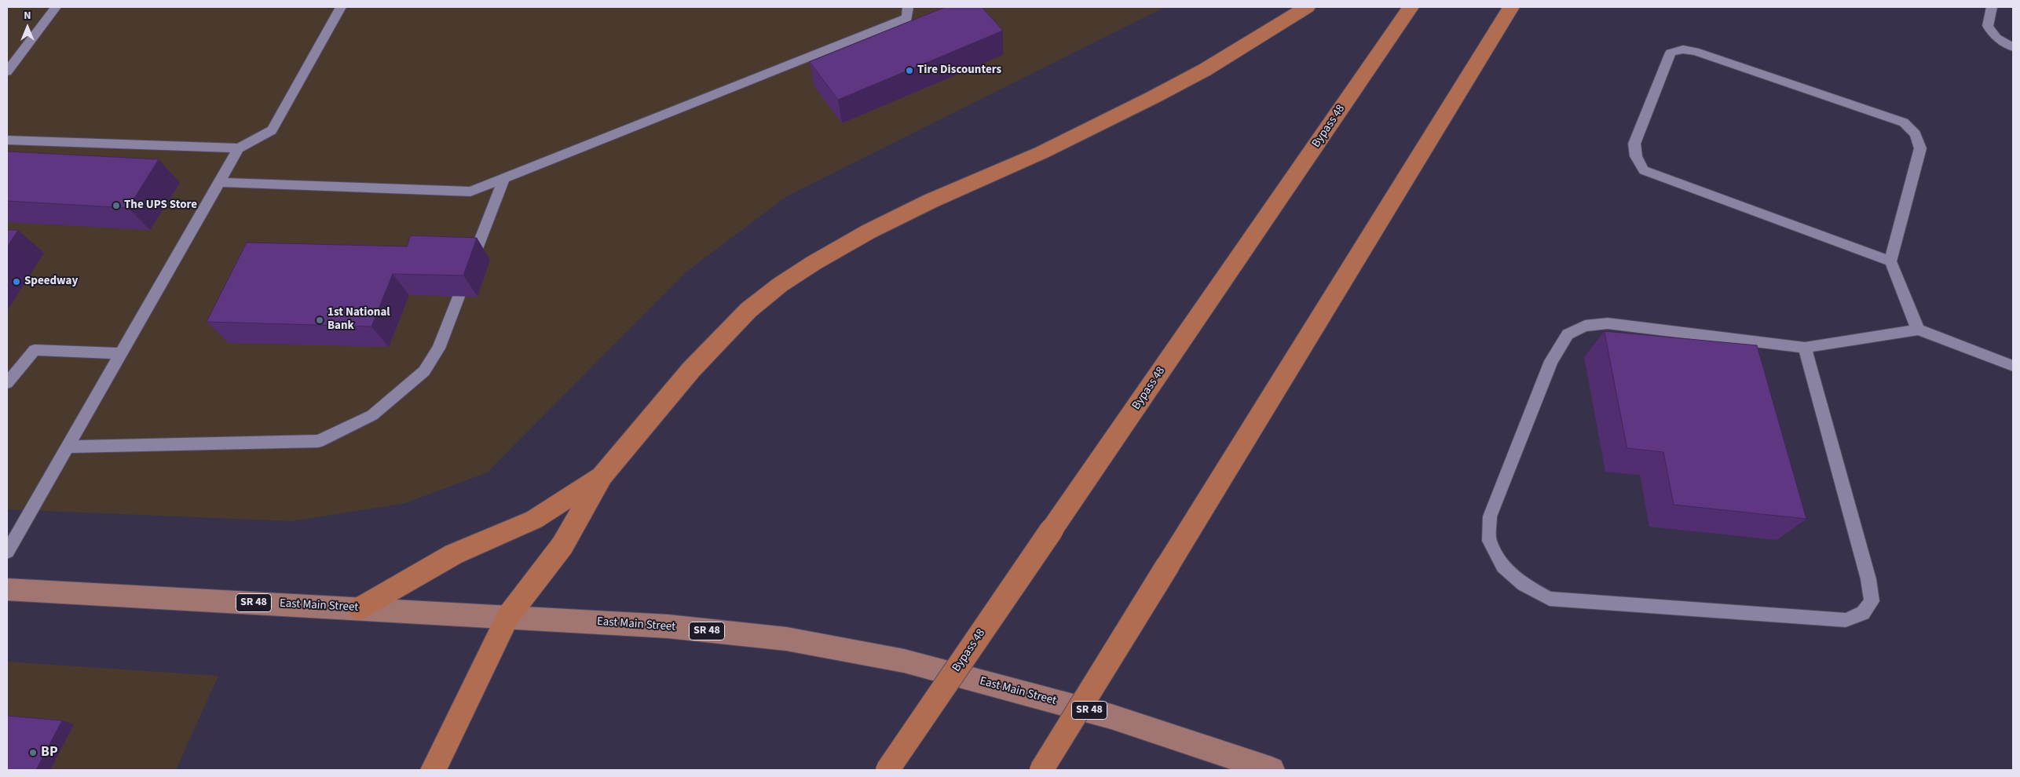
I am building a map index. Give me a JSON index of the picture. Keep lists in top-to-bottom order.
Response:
{
  "streets": {
    "highway": ["Bypass 48"],
    "main road": ["SR 48", "East Main Street"]
  },
  "places": [
    "Tire Discounters",
    "The UPS Store",
    "Speedway",
    "1st National Bank",
    "BP"
  ],
  "north": "top"
}
